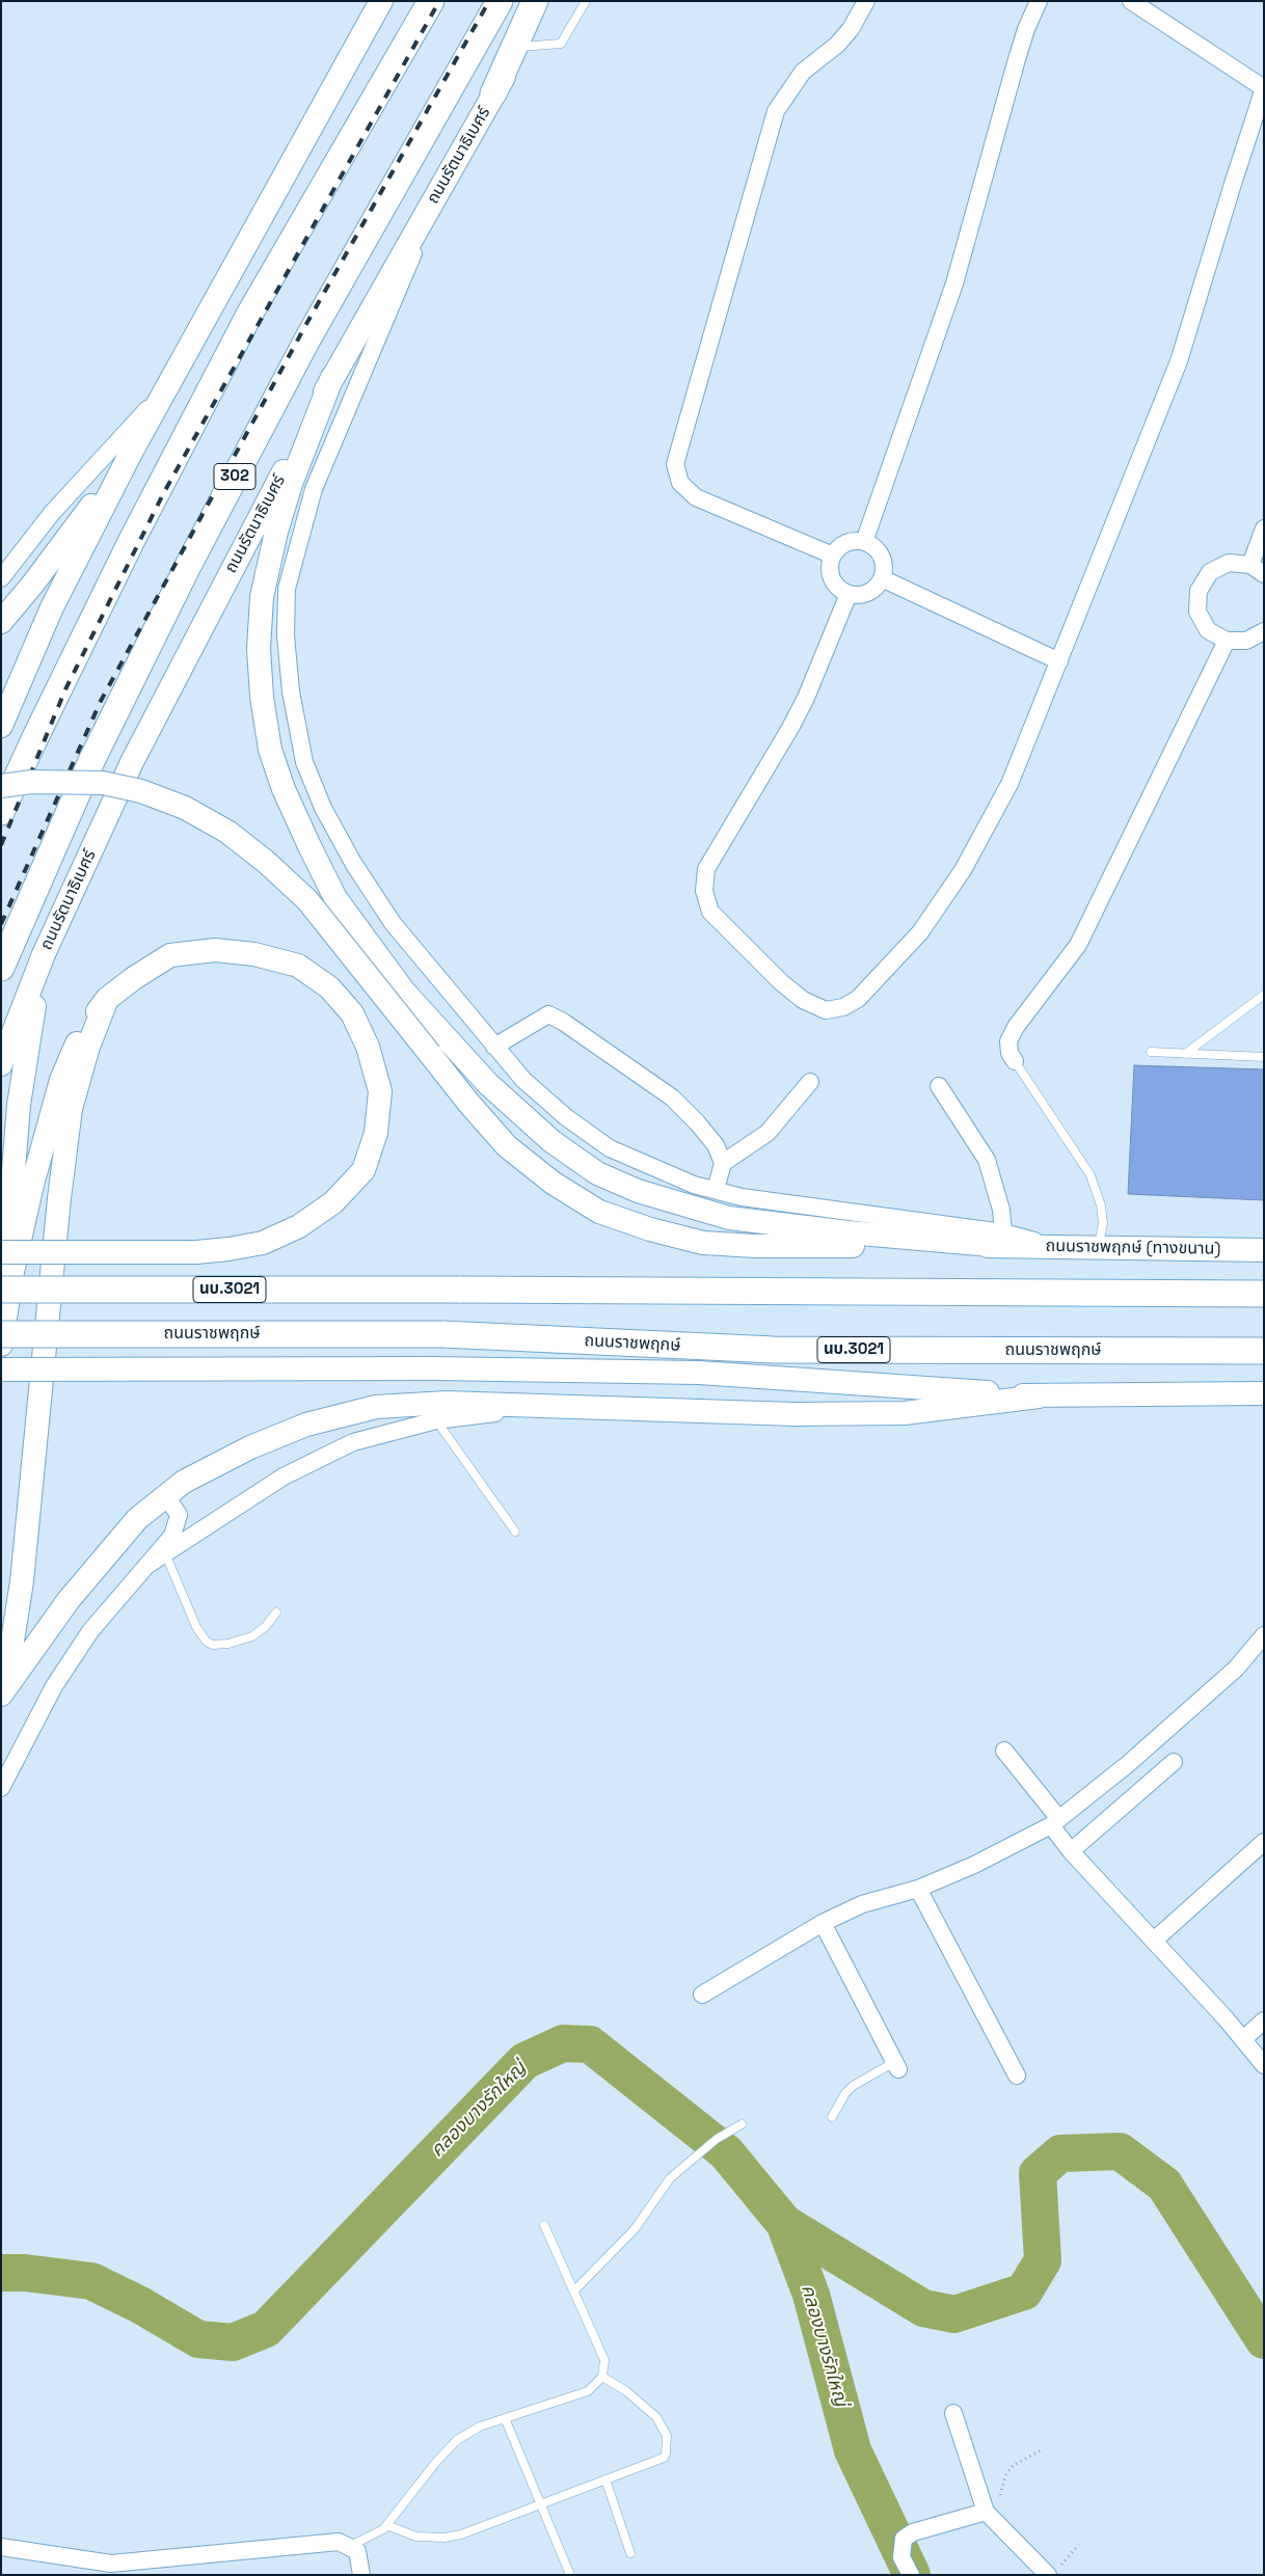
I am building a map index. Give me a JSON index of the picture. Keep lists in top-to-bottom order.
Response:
{
  "streets": {
    "main road": [
      "ถนนรัตนาธิเบศร์",
      "302",
      "ถนนราชพฤกษ์ (ทางขนาน)",
      "นบ.3021",
      "ถนนราชพฤกษ์"
    ]
  },
  "water": ["คลองบางรักใหญ่"]
}
